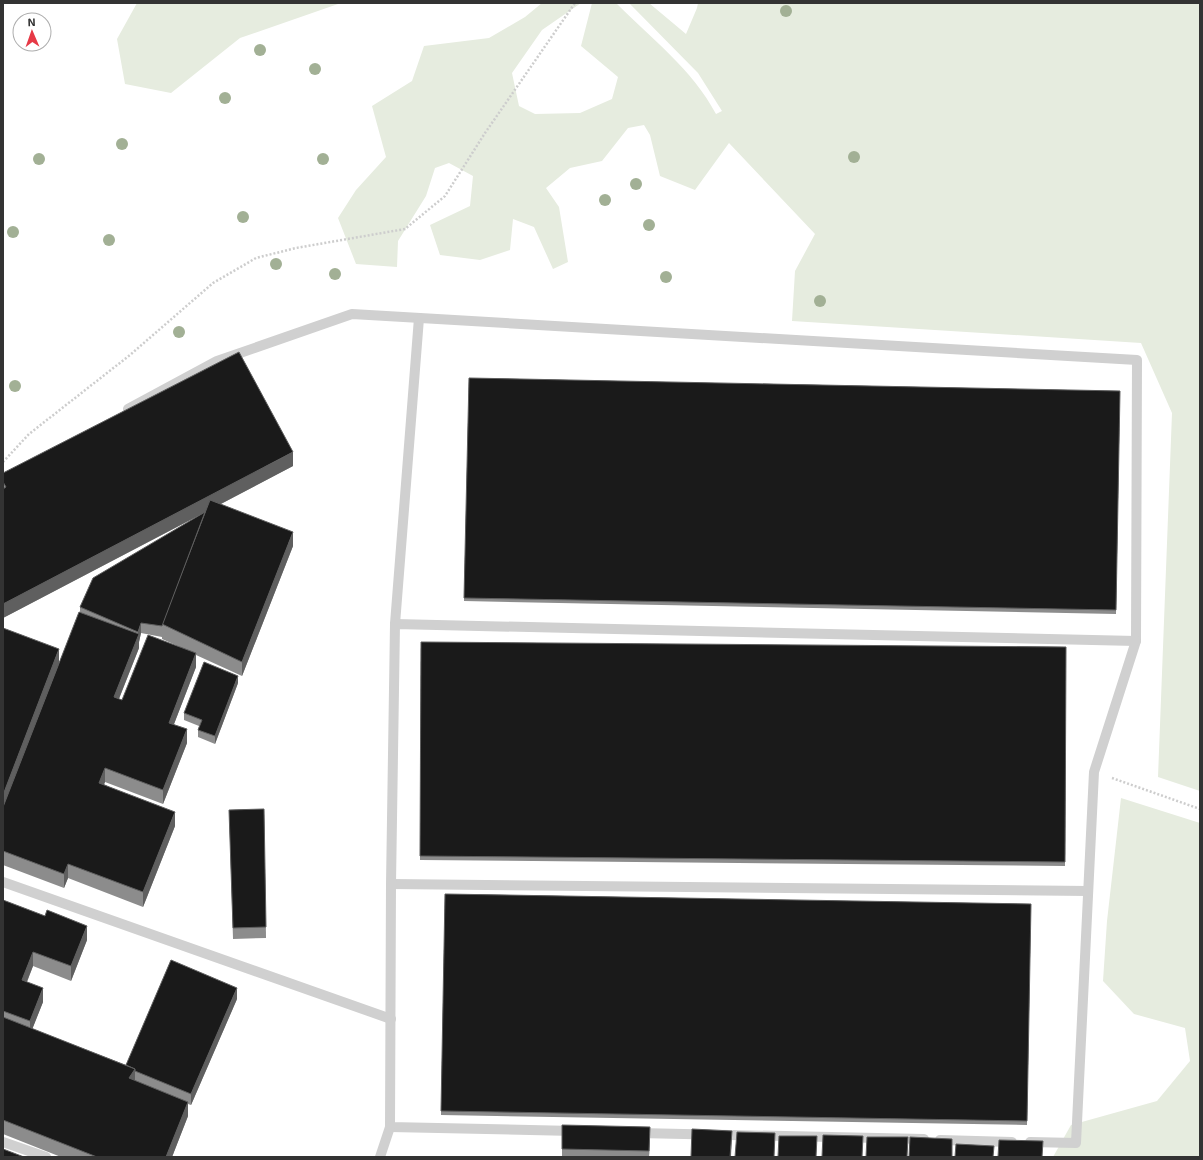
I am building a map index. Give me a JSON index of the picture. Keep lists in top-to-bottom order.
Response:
{
  "north": "top"
}
